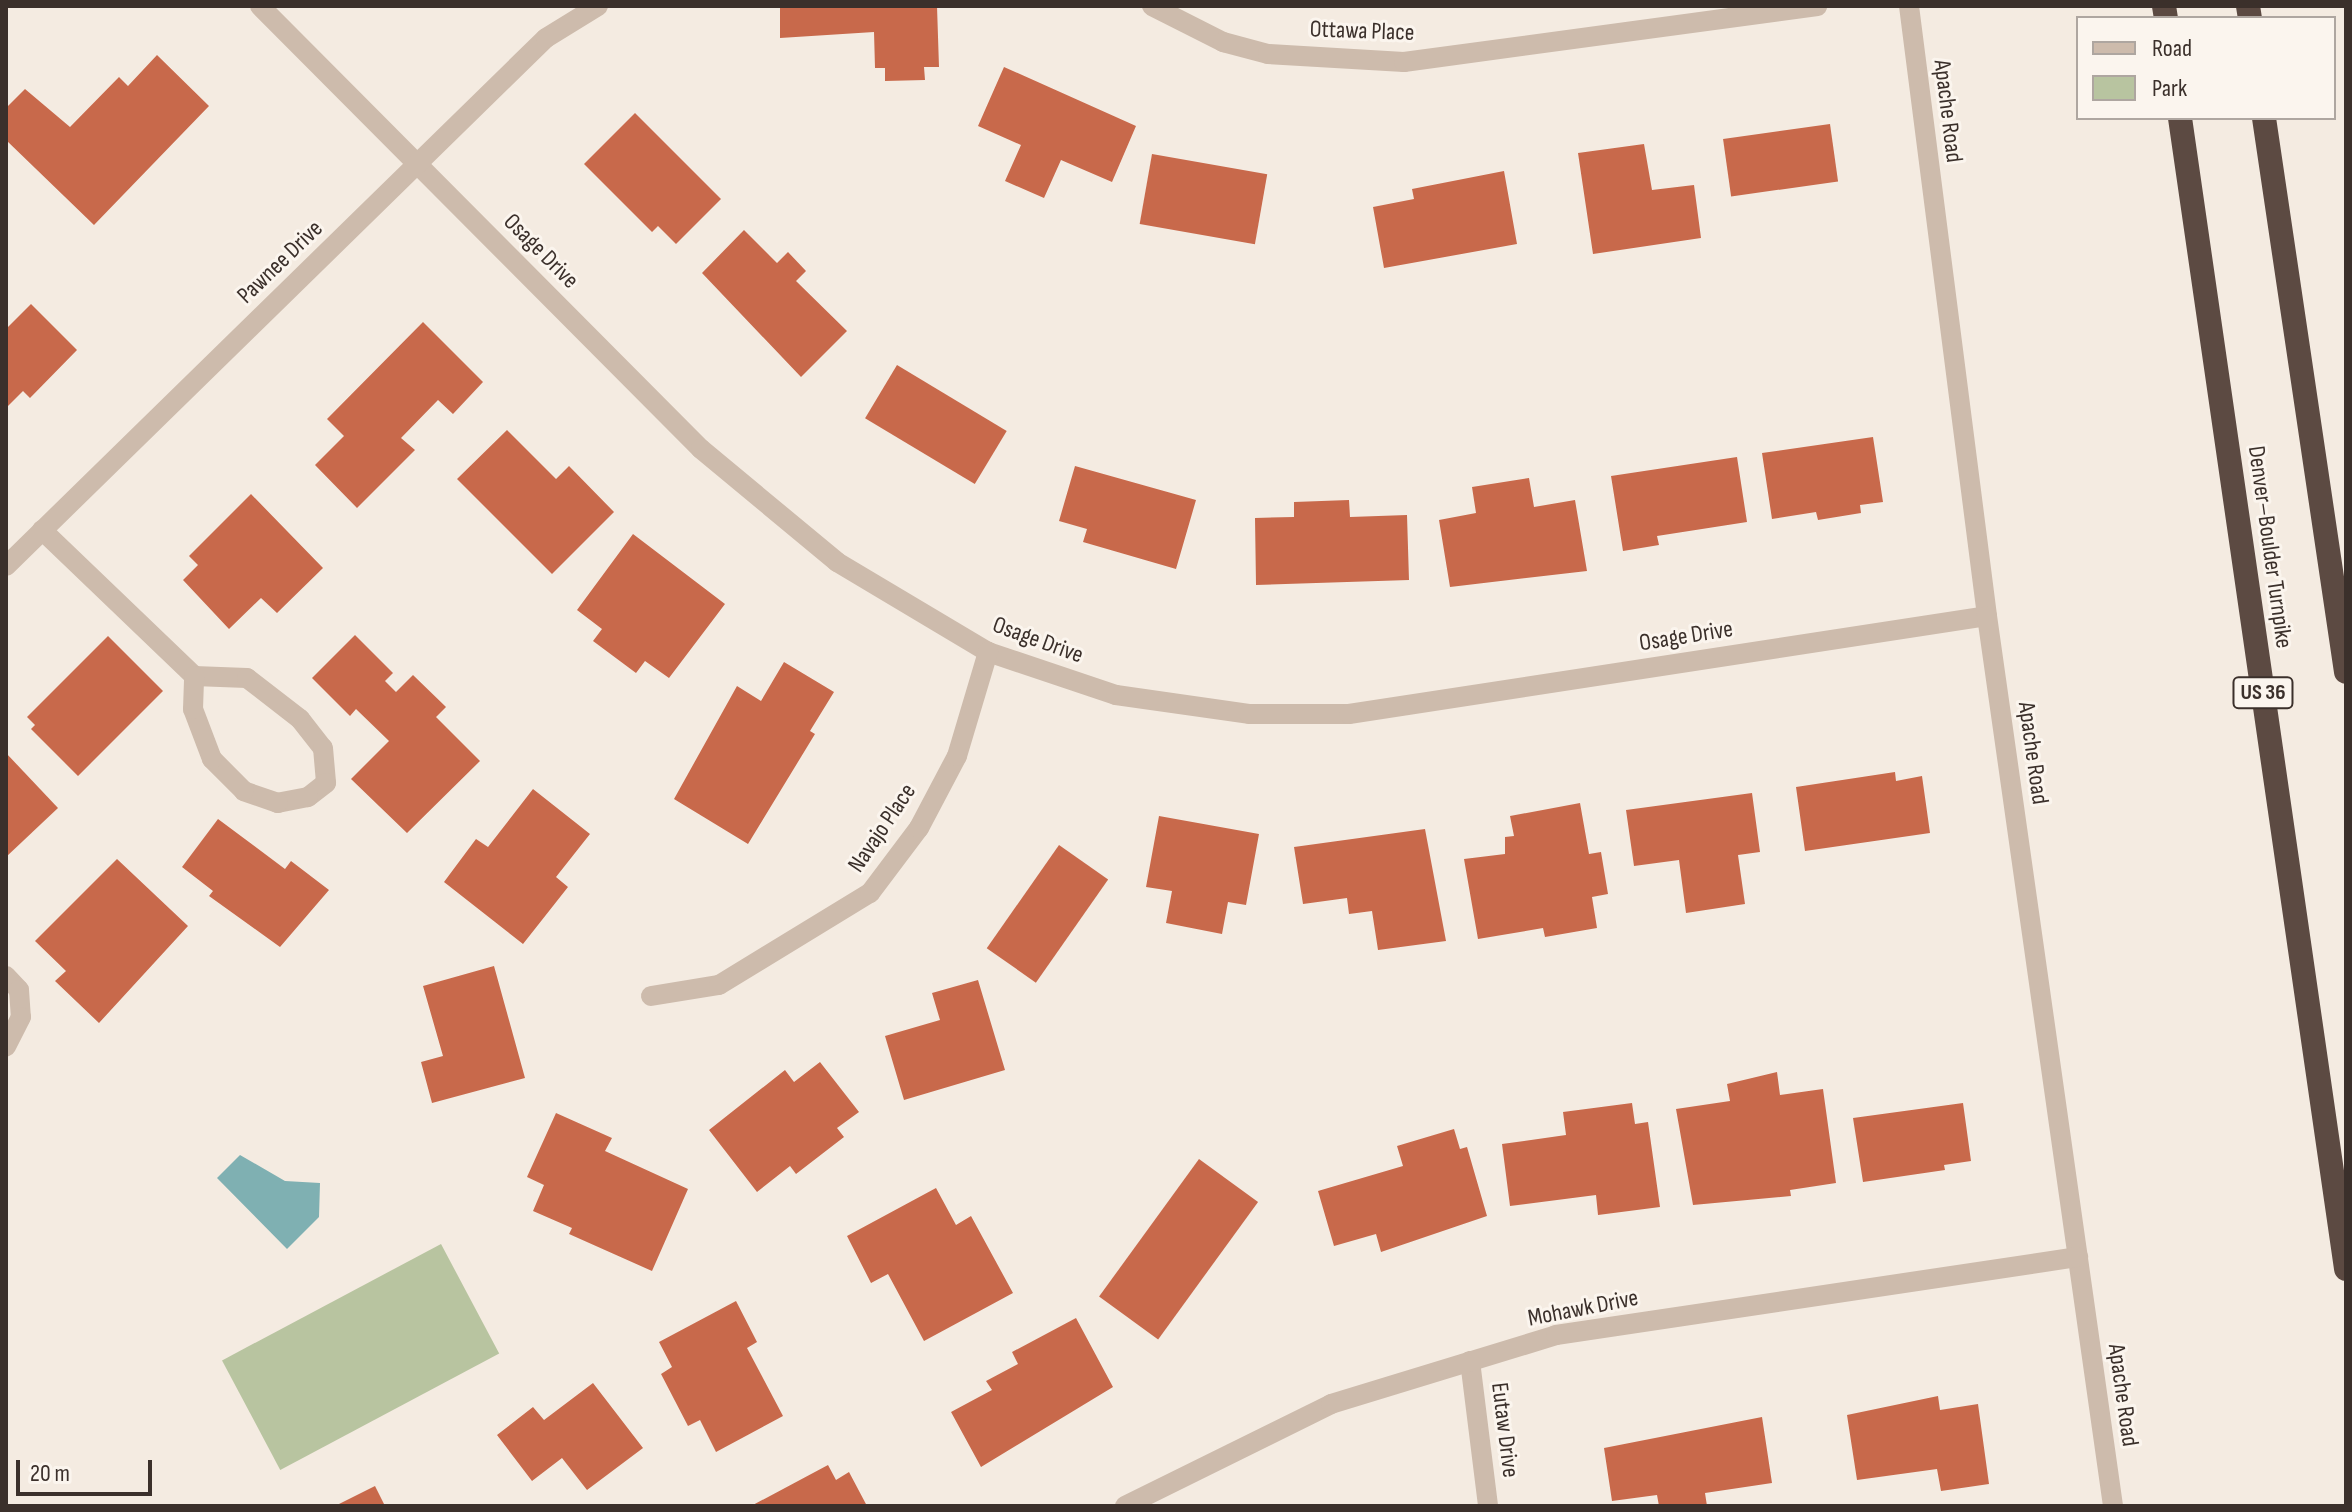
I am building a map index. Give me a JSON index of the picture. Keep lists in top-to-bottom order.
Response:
{
  "streets": {
    "highway": ["Denver–Boulder Turnpike", "US 36"],
    "street": [
      "Ottawa Place",
      "Apache Road",
      "Osage Drive",
      "Pawnee Drive",
      "Navajo Place",
      "Mohawk Drive",
      "Eutaw Drive"
    ]
  },
  "crossings": [
    ["Apache Road", "Osage Drive"],
    ["Apache Road", "Mohawk Drive"],
    ["Osage Drive", "Pawnee Drive"],
    ["Osage Drive", "Navajo Place"],
    ["Mohawk Drive", "Eutaw Drive"]
  ],
  "legend": ["Road", "Park"],
  "scale_bar": "20 m"
}
